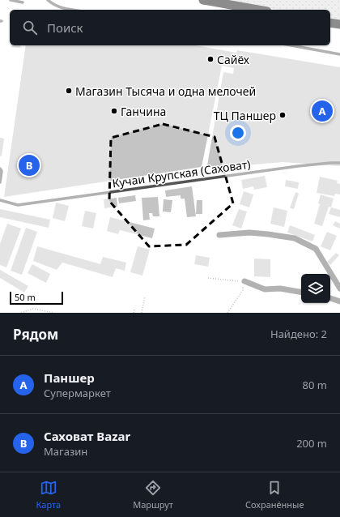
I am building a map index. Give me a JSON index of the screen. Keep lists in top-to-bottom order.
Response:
{
  "streets": {
    "lane": ["Кучаи Крупская (Саховат)"]
  },
  "places": [
    "Сайёх",
    "Магазин Тысяча и одна мелочей",
    "Ганчина",
    "ТЦ Паншер"
  ],
  "scale_bar": "50 m",
  "page": {
    "search": "Поиск",
    "pins": ["A", "B"],
    "scale": "50 m",
    "heading": ["Рядом", "Найдено: 2"],
    "list": [
      {
        "mark": "A",
        "name": "Паншер",
        "note": "Супермаркет",
        "value": "80 m"
      },
      {
        "mark": "B",
        "name": "Саховат Bazar",
        "note": "Магазин",
        "value": "200 m"
      }
    ],
    "nav": ["Карта", "Маршрут", "Сохранённые"]
  }
}
